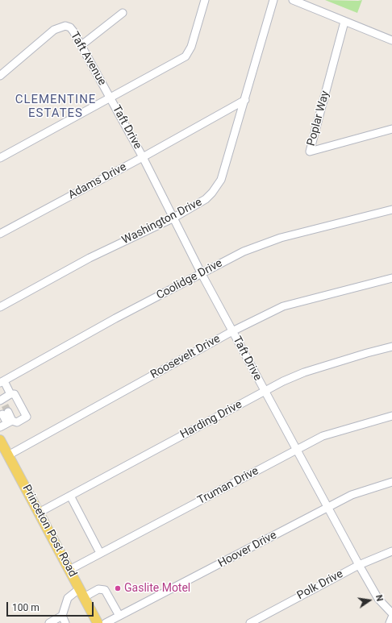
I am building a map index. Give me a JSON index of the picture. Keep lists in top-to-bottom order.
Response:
{
  "streets": {
    "main road": ["Princeton Post Road"],
    "street": [
      "Taft Avenue",
      "Poplar Way",
      "Taft Drive",
      "Adams Drive",
      "Washington Drive",
      "Coolidge Drive",
      "Roosevelt Drive",
      "Harding Drive",
      "Truman Drive",
      "Hoover Drive",
      "Polk Drive"
    ]
  },
  "crossings": [
    ["Taft Avenue", "Taft Drive"],
    ["Taft Drive", "Adams Drive"],
    ["Taft Drive", "Washington Drive"],
    ["Taft Drive", "Coolidge Drive"],
    ["Taft Drive", "Roosevelt Drive"],
    ["Taft Drive", "Harding Drive"],
    ["Taft Drive", "Truman Drive"],
    ["Taft Drive", "Hoover Drive"],
    ["Taft Drive", "Polk Drive"],
    ["Adams Drive", "Washington Drive"],
    ["Roosevelt Drive", "Princeton Post Road"],
    ["Harding Drive", "Princeton Post Road"],
    ["Truman Drive", "Princeton Post Road"]
  ],
  "districts": ["CLEMENTINE ESTATES"],
  "places": ["Gaslite Motel"],
  "scale_bar": "100 m",
  "north": "right"
}
